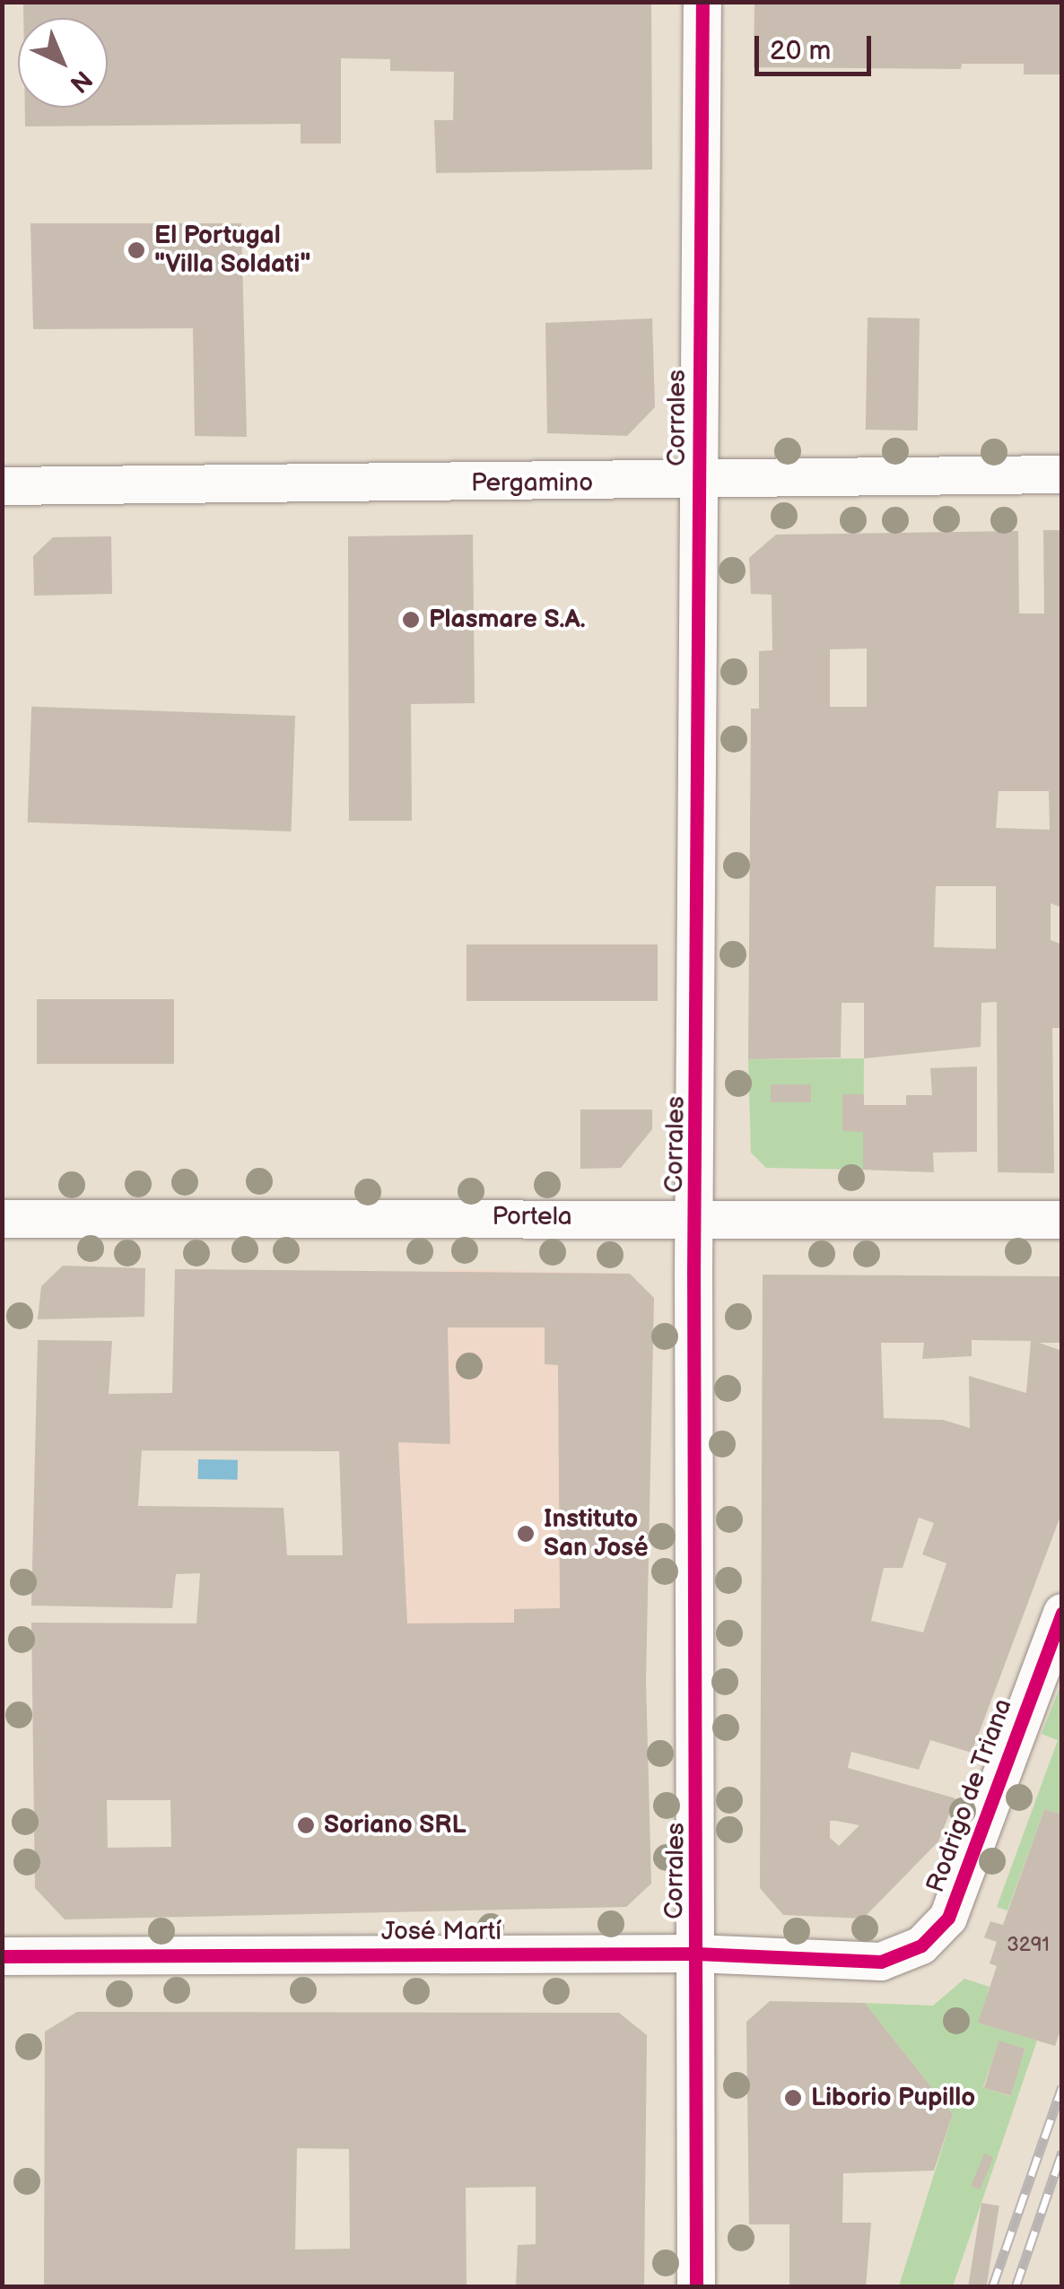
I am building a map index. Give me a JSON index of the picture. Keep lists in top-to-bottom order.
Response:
{
  "streets": {
    "street": [
      "Corrales",
      "Pergamino",
      "Portela",
      "Rodrigo de Triana",
      "José Martí"
    ]
  },
  "crossings": [
    ["Corrales", "Pergamino"],
    ["Corrales", "Portela"],
    ["Corrales", "José Martí"],
    ["Rodrigo de Triana", "José Martí"]
  ],
  "places": [
    "El Portugal \"Villa Soldati\"",
    "Plasmare S.A.",
    "Instituto San José",
    "Soriano SRL",
    "Liborio Pupillo"
  ],
  "house_numbers": ["3291"],
  "scale_bar": "20 m",
  "north": "bottom right"
}
